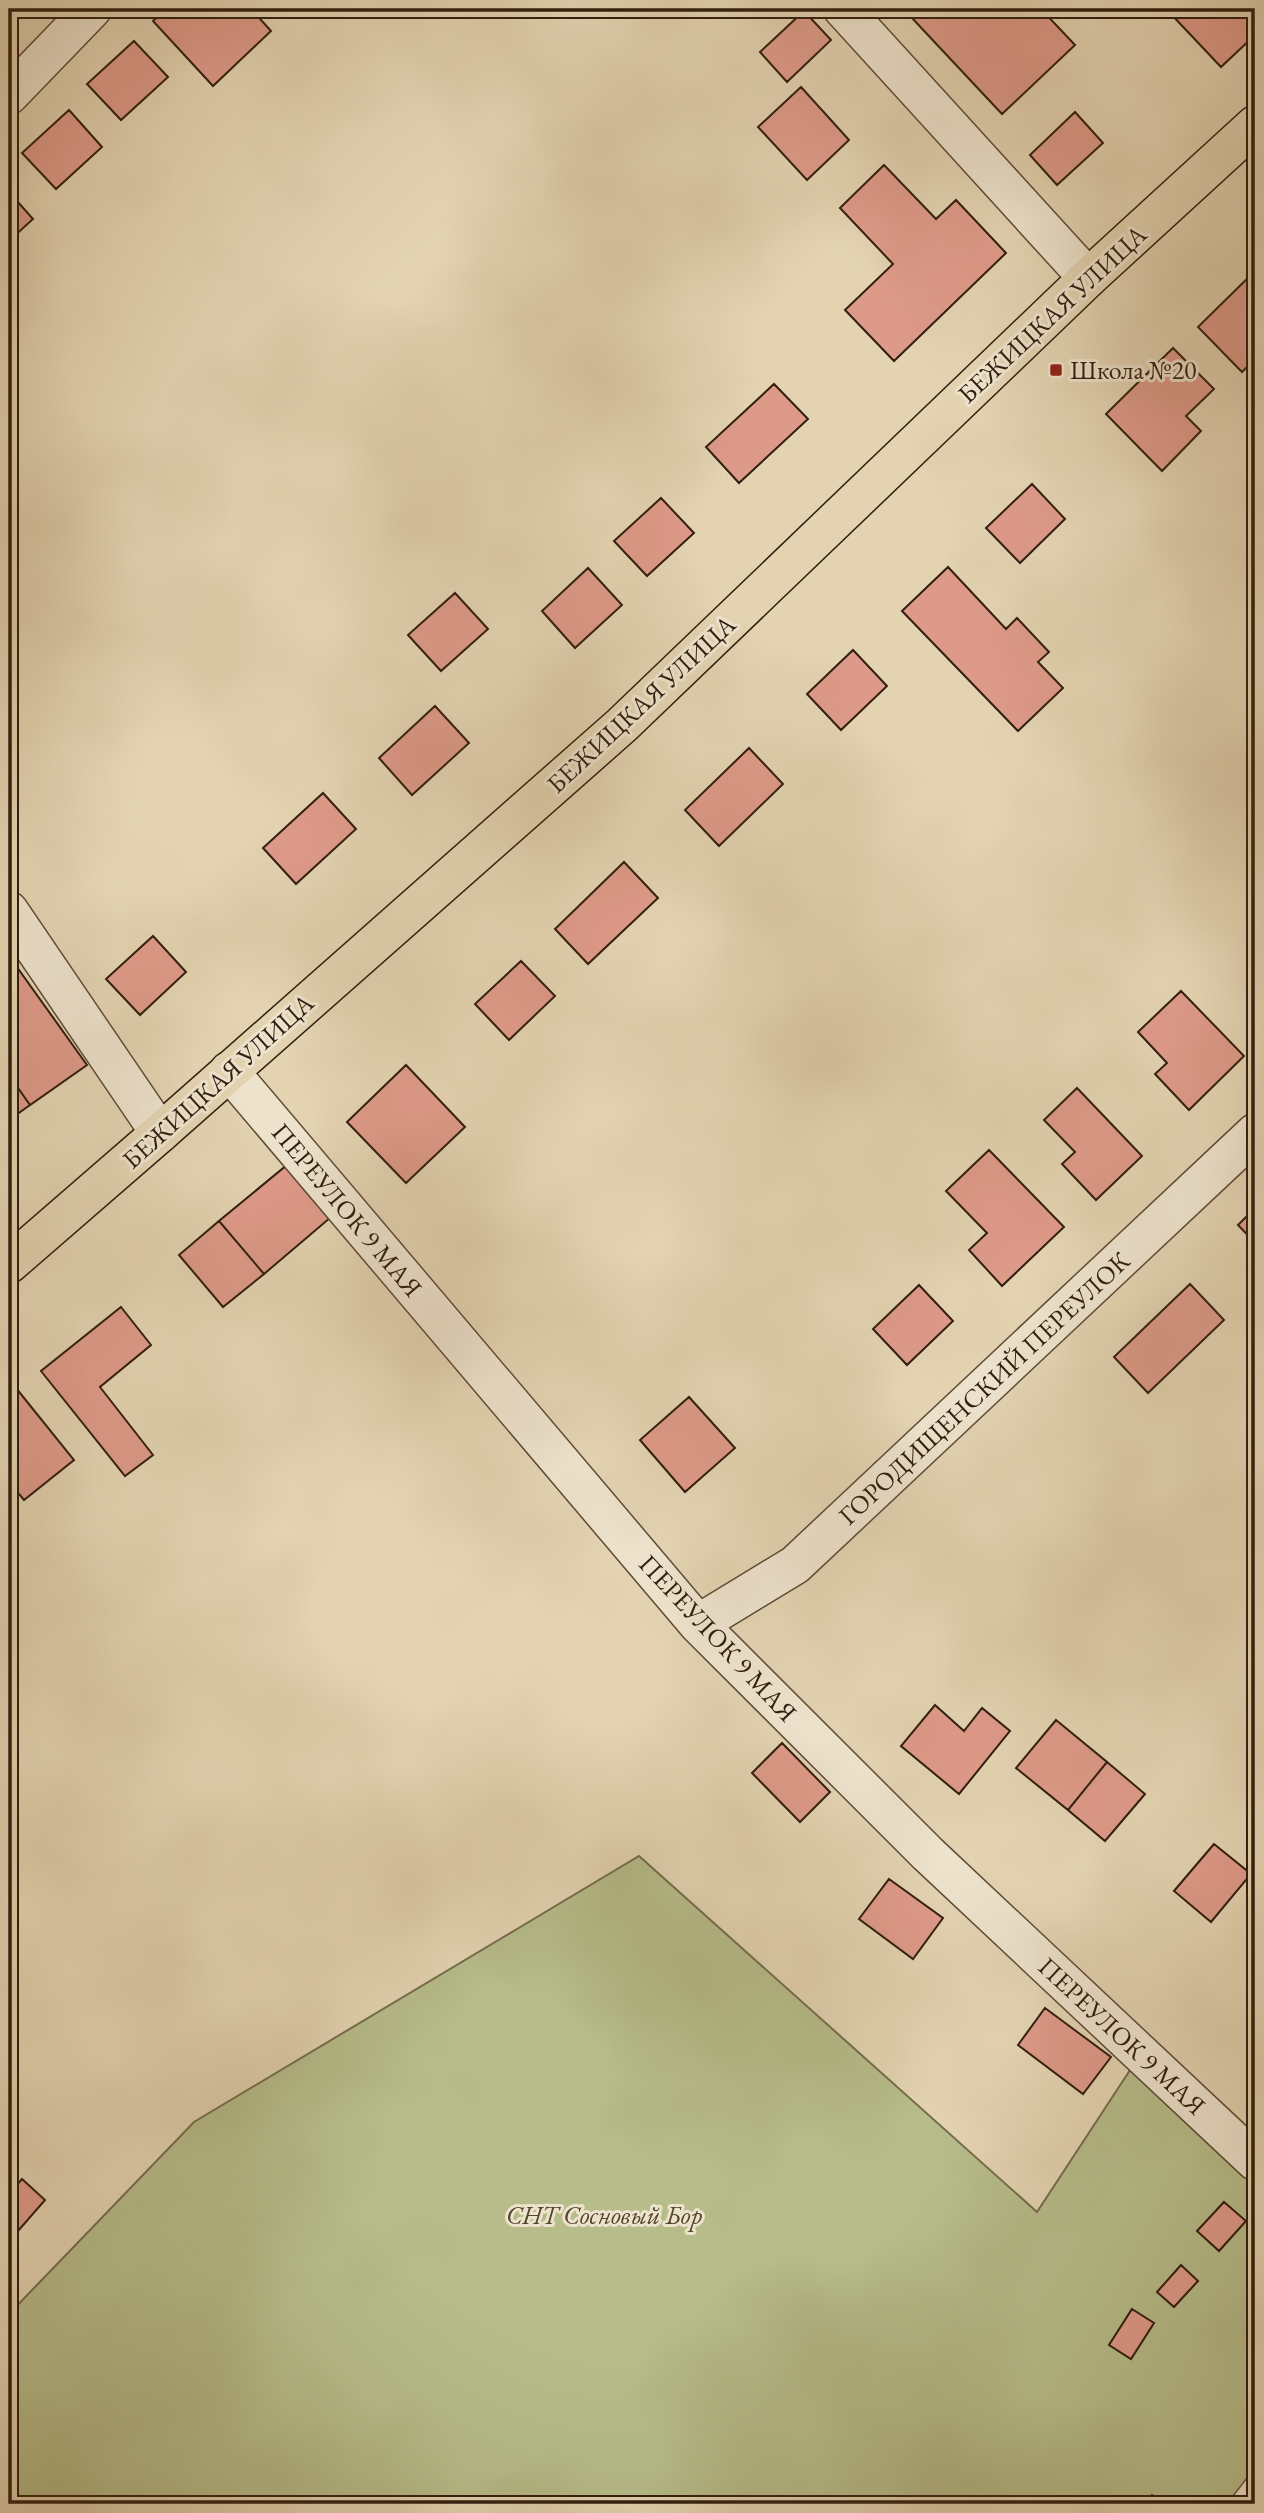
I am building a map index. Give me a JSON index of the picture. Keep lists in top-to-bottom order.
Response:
{
  "streets": {
    "main road": ["БЕЖИЦКАЯ УЛИЦА"],
    "street": ["ПЕРЕУЛОК 9 МАЯ", "ГОРОДИЩЕНСКИЙ ПЕРЕУЛОК"]
  },
  "crossings": [
    ["БЕЖИЦКАЯ УЛИЦА", "ПЕРЕУЛОК 9 МАЯ"],
    ["ПЕРЕУЛОК 9 МАЯ", "ГОРОДИЩЕНСКИЙ ПЕРЕУЛОК"]
  ],
  "parks": ["СНТ Сосновый Бор"],
  "places": {
    "transit": ["Школа №20"]
  }
}
